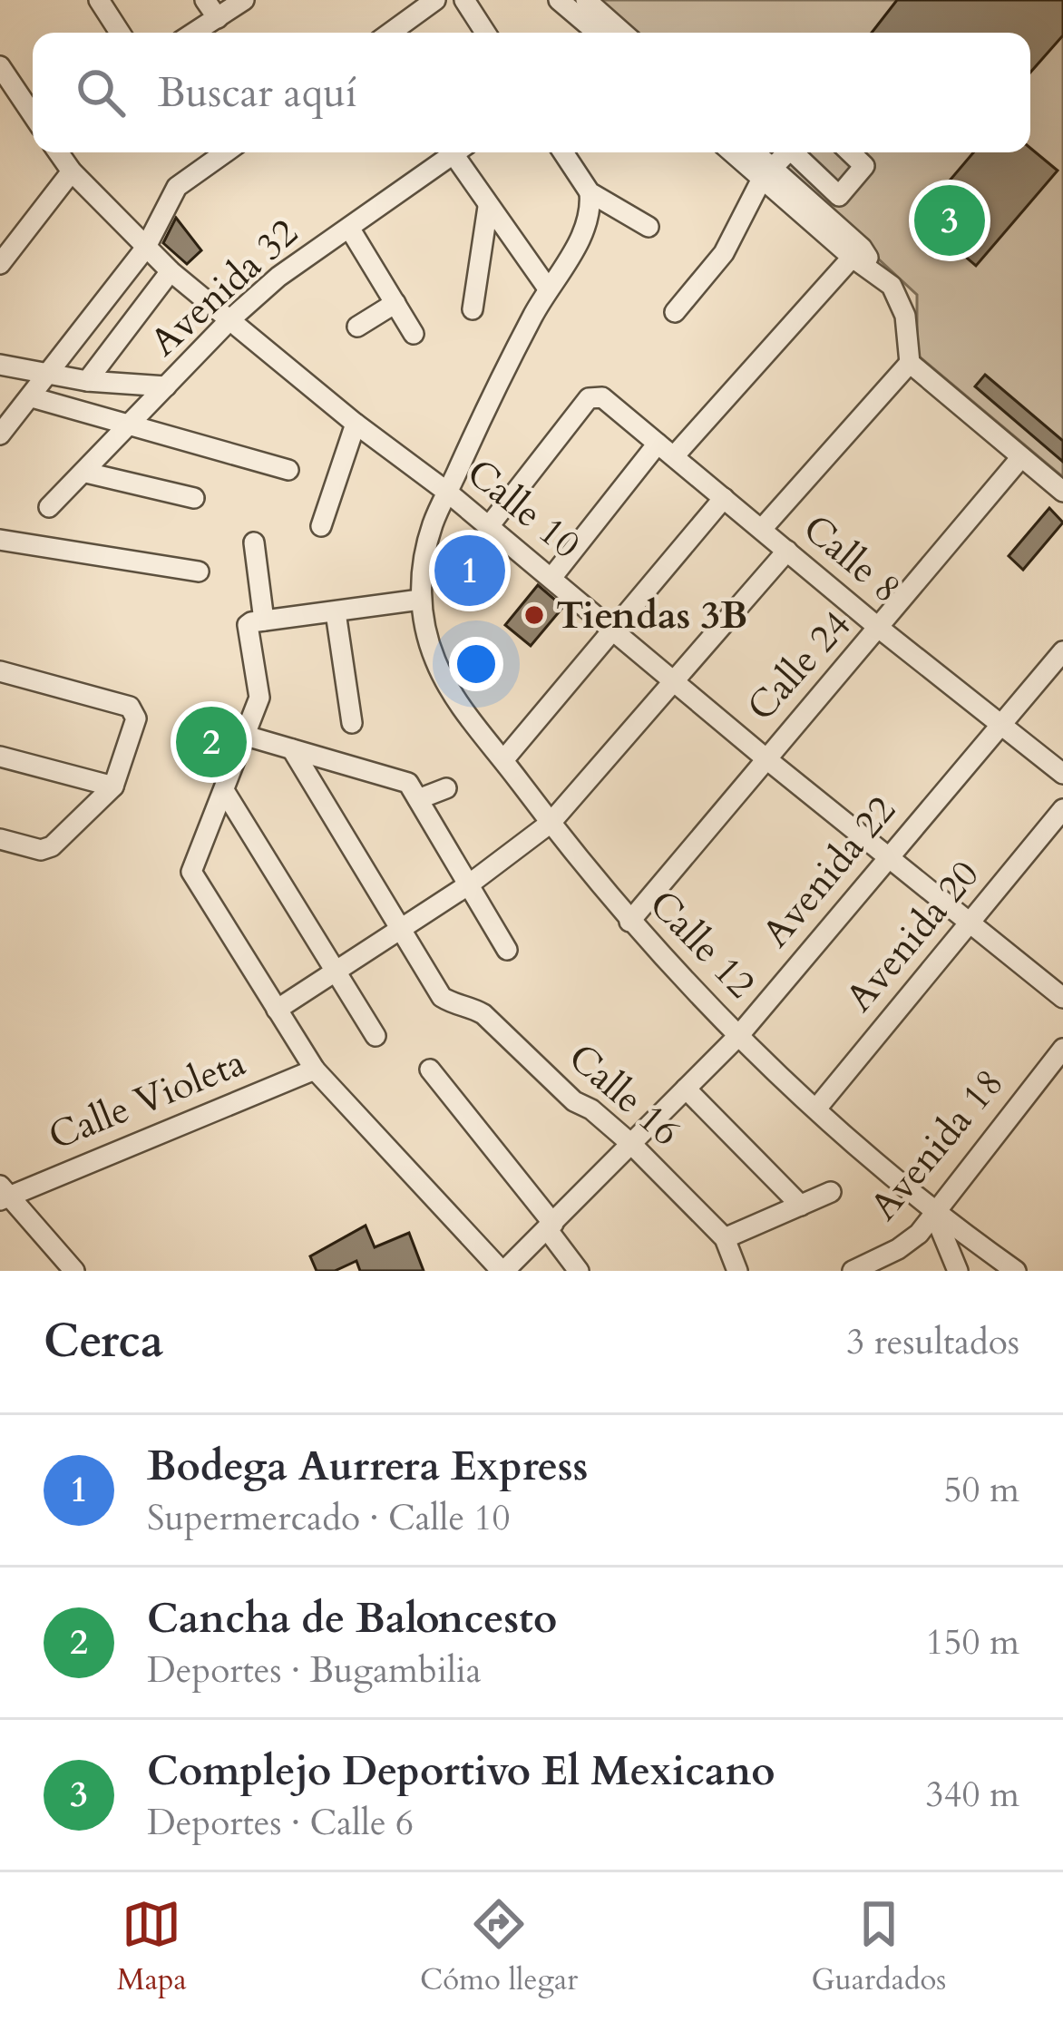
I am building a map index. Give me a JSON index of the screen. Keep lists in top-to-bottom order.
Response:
{
  "streets": {
    "street": [
      "Avenida 32",
      "Calle 10",
      "Calle 8",
      "Calle 24",
      "Avenida 22",
      "Avenida 20",
      "Calle 12",
      "Calle 16",
      "Calle Violeta",
      "Avenida 18"
    ]
  },
  "crossings": [
    ["Avenida 32", "Calle 10"],
    ["Calle 10", "Calle 8"],
    ["Calle 10", "Calle 24"],
    ["Calle 10", "Avenida 22"],
    ["Calle 10", "Avenida 20"],
    ["Calle 10", "Calle 12"],
    ["Calle 8", "Calle 24"],
    ["Calle 8", "Avenida 22"],
    ["Calle 24", "Calle 12"],
    ["Avenida 22", "Calle 12"],
    ["Avenida 22", "Calle 16"],
    ["Avenida 20", "Calle 12"],
    ["Calle 12", "Avenida 18"]
  ],
  "places": ["Tiendas 3B"],
  "page": {
    "search": "Buscar aquí",
    "pins": ["3", "1", "2"],
    "heading": ["Cerca", "3 resultados"],
    "list": [
      {
        "mark": "1",
        "name": "Bodega Aurrera Express",
        "note": "Supermercado · Calle 10",
        "value": "50 m"
      },
      {
        "mark": "2",
        "name": "Cancha de Baloncesto",
        "note": "Deportes · Bugambilia",
        "value": "150 m"
      },
      {
        "mark": "3",
        "name": "Complejo Deportivo El Mexicano",
        "note": "Deportes · Calle 6",
        "value": "340 m"
      }
    ],
    "nav": ["Mapa", "Cómo llegar", "Guardados"]
  }
}
